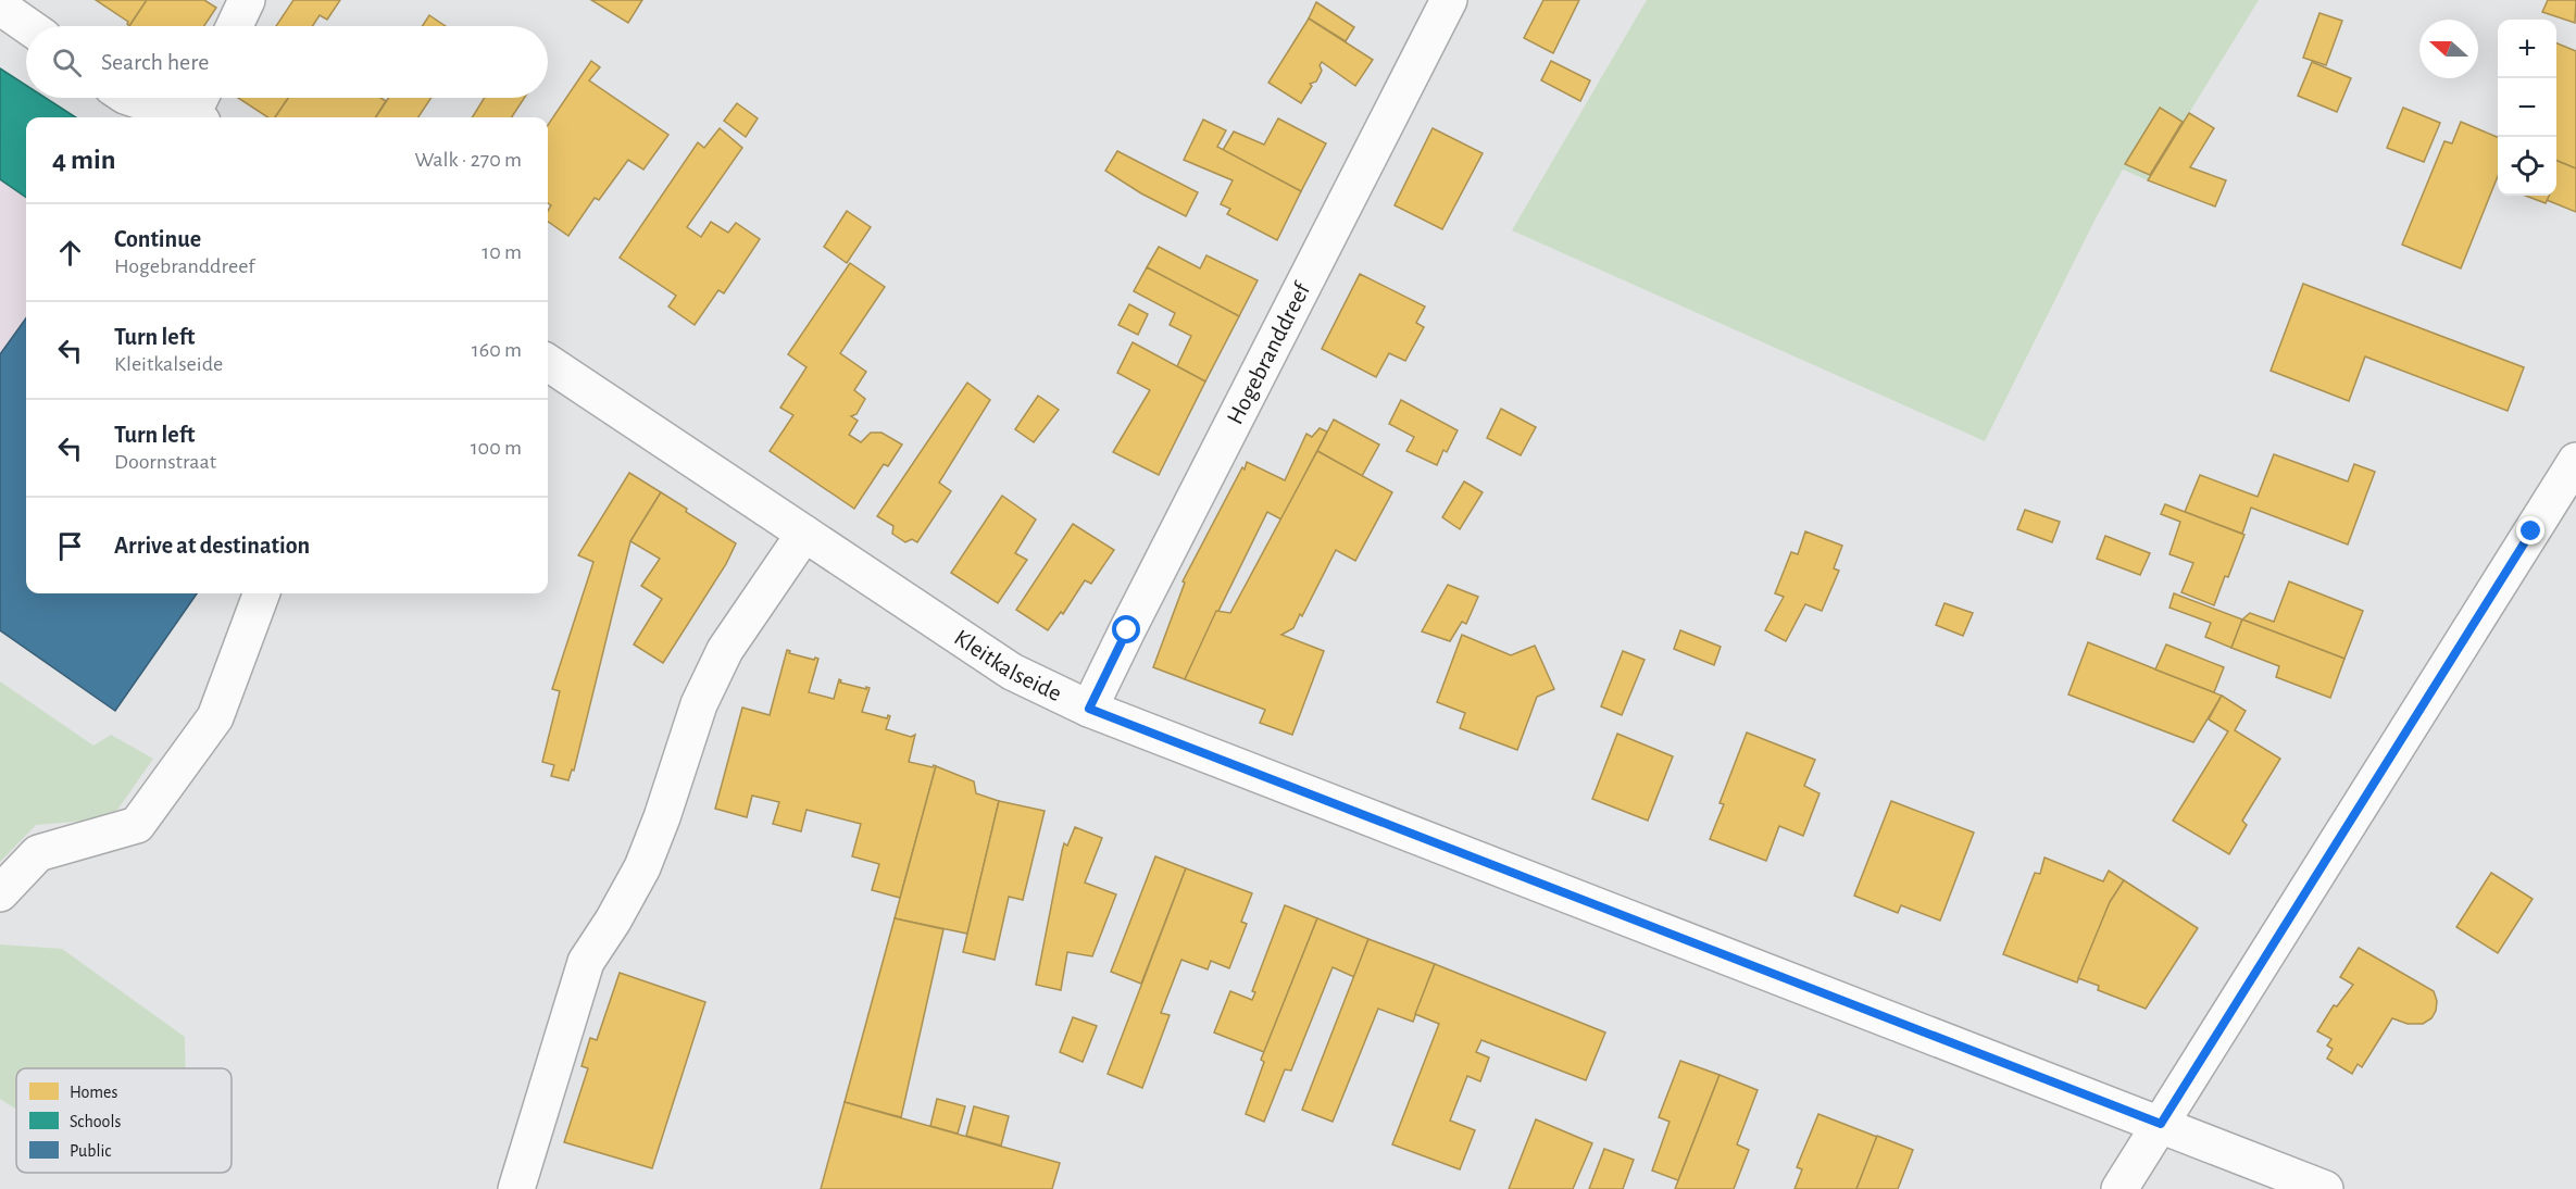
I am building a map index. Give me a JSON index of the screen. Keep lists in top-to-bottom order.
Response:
{
  "streets": {
    "street": ["Hogebranddreef", "Kleitkalseide"]
  },
  "crossings": [
    ["Hogebranddreef", "Kleitkalseide"]
  ],
  "legend": ["Homes", "Schools", "Public"],
  "north": "left",
  "page": {
    "map_buttons": ["+", "−"],
    "search": "Search here",
    "heading": ["4 min", "Walk · 270 m"],
    "list": [
      ["Continue", "Hogebranddreef", "10 m"],
      ["Turn left", "Kleitkalseide", "160 m"],
      ["Turn left", "Doornstraat", "100 m"],
      "Arrive at destination"
    ]
  }
}
